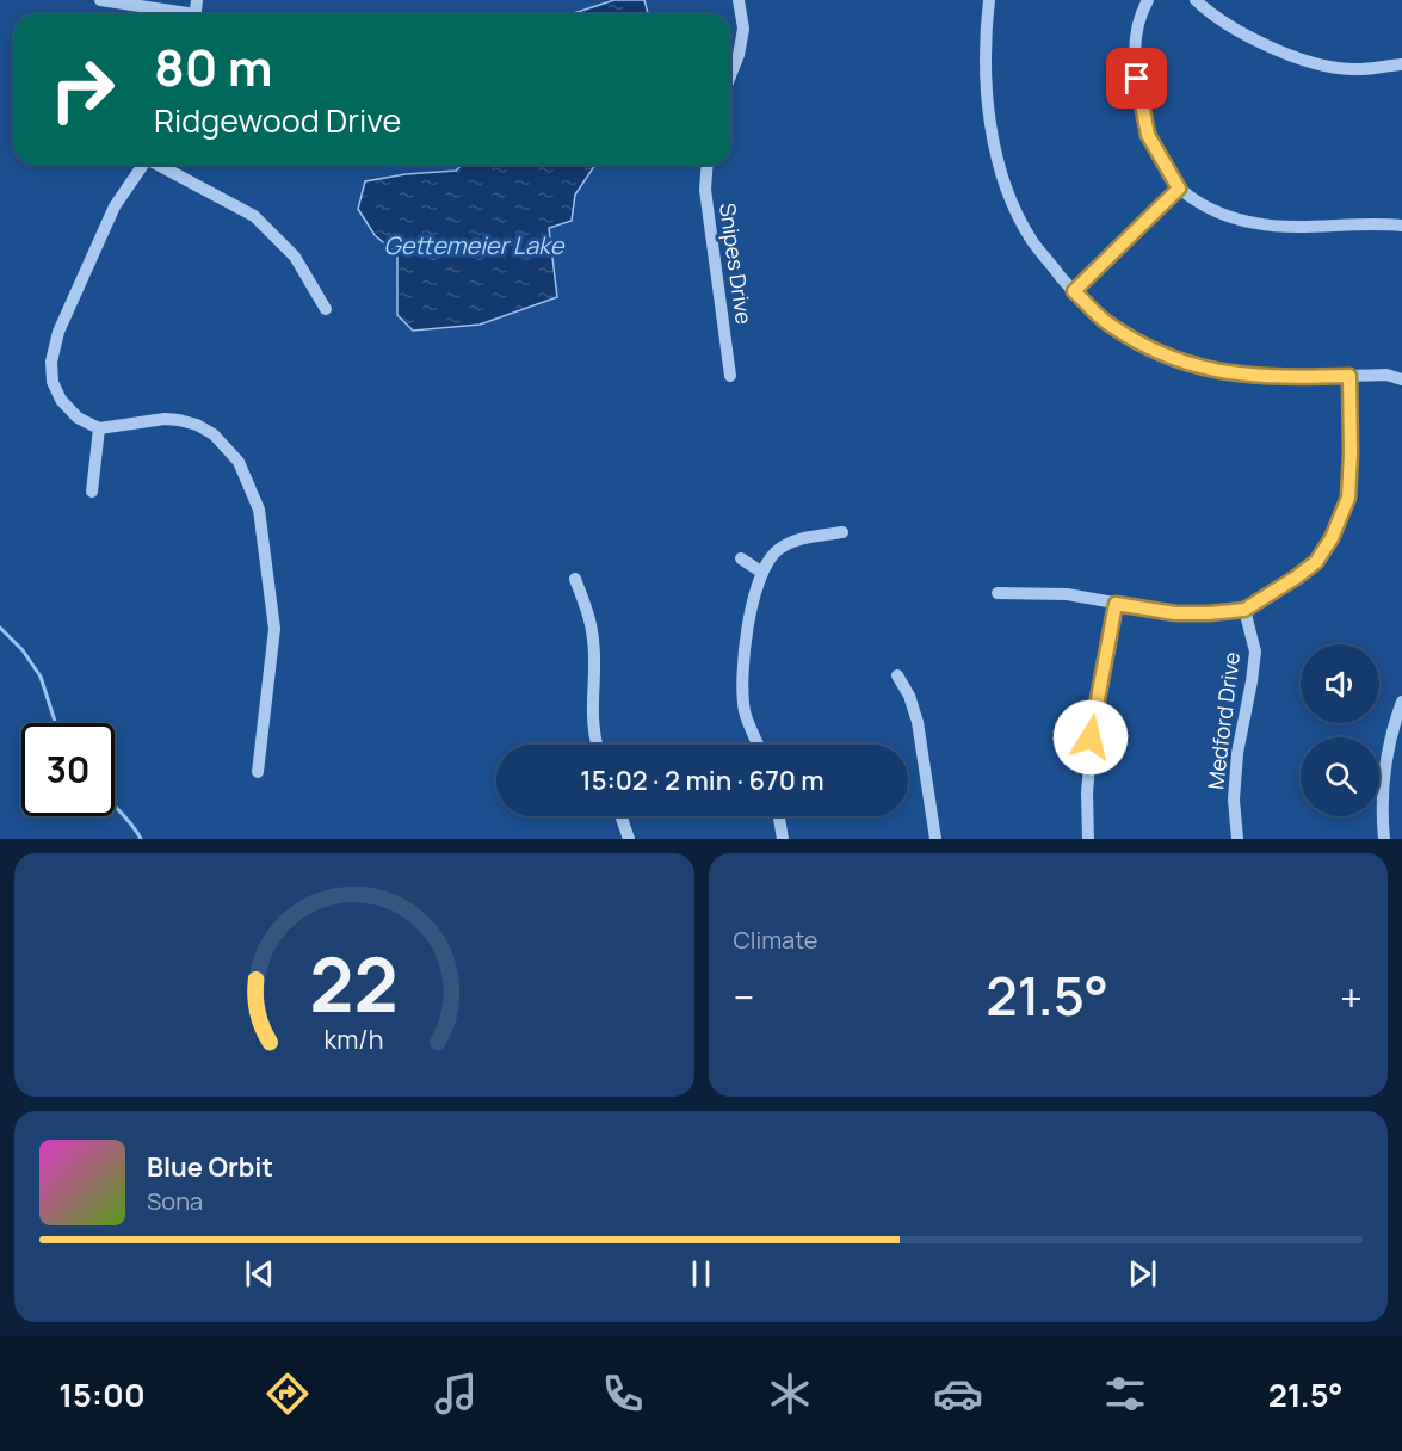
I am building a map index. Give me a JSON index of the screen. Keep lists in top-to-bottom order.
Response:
{
  "streets": {
    "street": ["Snipes Drive", "Medford Drive"]
  },
  "water": ["Gettemeier Lake"],
  "page": {
    "turn": ["80 m", "Ridgewood Drive"],
    "limit": "30",
    "trip": "15:02 · 2 min · 670 m",
    "tile": "Climate",
    "heat": ["−", "21.5°", "+"],
    "song": ["Blue Orbit", "Sona"],
    "tabs": ["15:00", "21.5°"],
    "gauge": ["22", "km/h"]
  }
}
